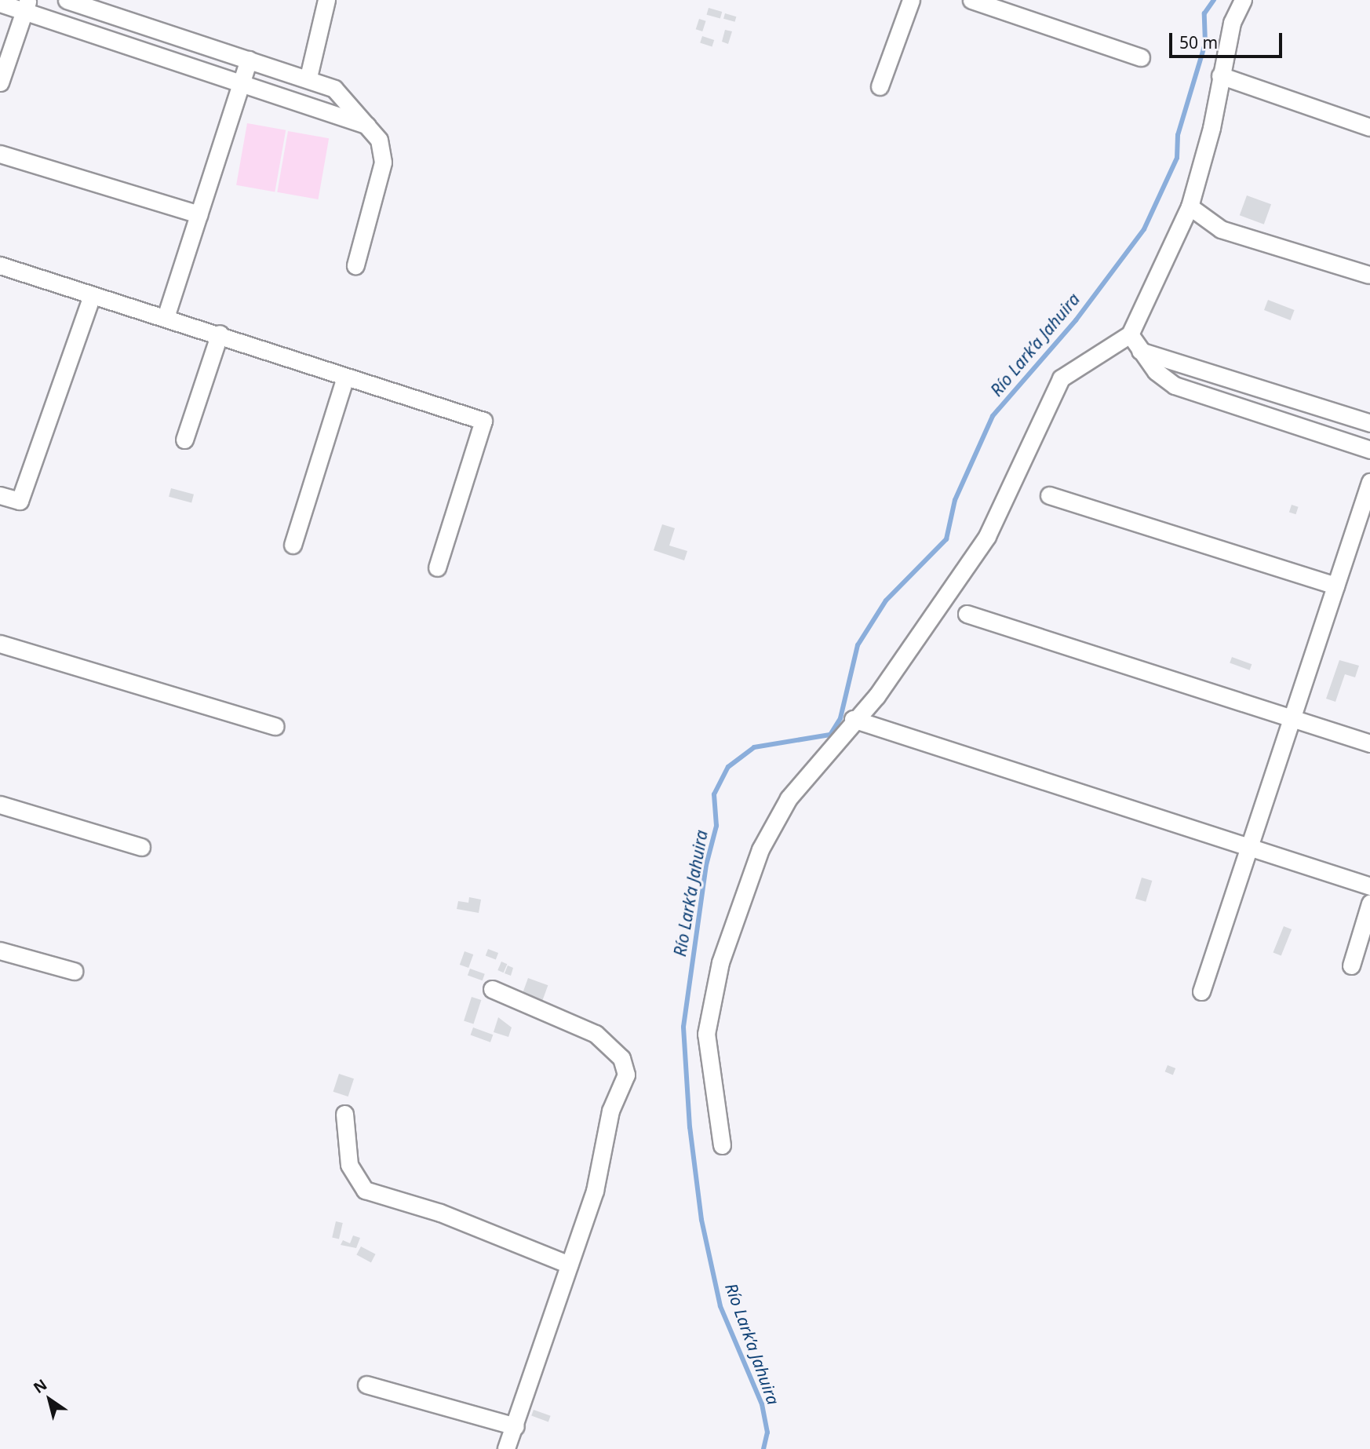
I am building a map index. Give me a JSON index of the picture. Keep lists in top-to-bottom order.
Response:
{
  "water": ["Río Lark’a Jahuira"],
  "scale_bar": "50 m",
  "north": "top left"
}
